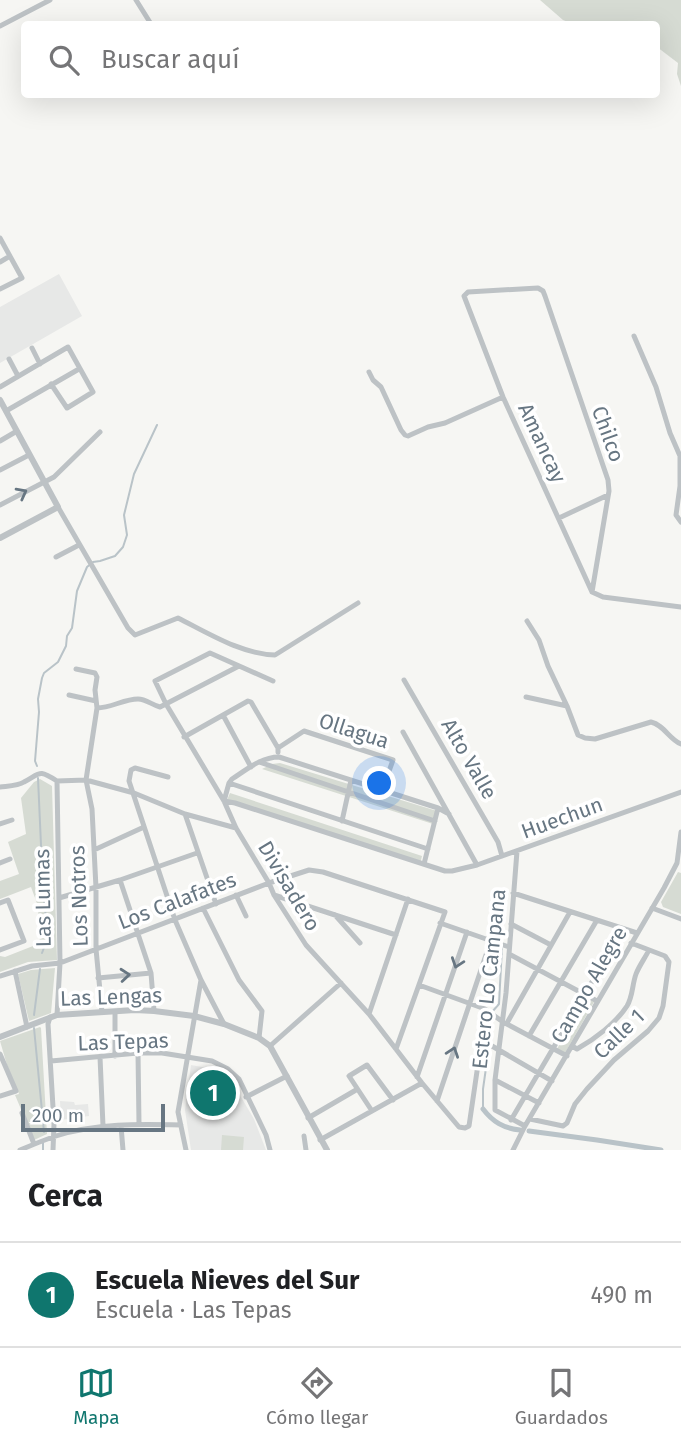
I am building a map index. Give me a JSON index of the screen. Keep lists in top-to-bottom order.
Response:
{
  "streets": {
    "street": [
      "Chilco",
      "Amancay",
      "Ollagua",
      "Alto Valle",
      "Huechun",
      "Divisadero",
      "Los Notros",
      "Las Lumas",
      "Los Calafates",
      "Estero Lo Campana",
      "Campo Alegre",
      "Las Lengas",
      "Calle 1",
      "Las Tepas"
    ]
  },
  "crossings": [
    ["Chilco", "Amancay"],
    ["Alto Valle", "Huechun"],
    ["Huechun", "Estero Lo Campana"],
    ["Divisadero", "Los Notros"],
    ["Divisadero", "Las Lumas"],
    ["Divisadero", "Los Calafates"],
    ["Los Notros", "Los Calafates"],
    ["Los Notros", "Las Lengas"],
    ["Las Lumas", "Los Calafates"],
    ["Las Lumas", "Las Lengas"],
    ["Las Lumas", "Las Tepas"],
    ["Campo Alegre", "Calle 1"]
  ],
  "scale_bar": "200 m",
  "page": {
    "search": "Buscar aquí",
    "pins": "1",
    "scale": "200 m",
    "heading": "Cerca",
    "list": [
      {
        "mark": "1",
        "name": "Escuela Nieves del Sur",
        "note": "Escuela · Las Tepas",
        "value": "490 m"
      }
    ],
    "nav": ["Mapa", "Cómo llegar", "Guardados"]
  }
}
